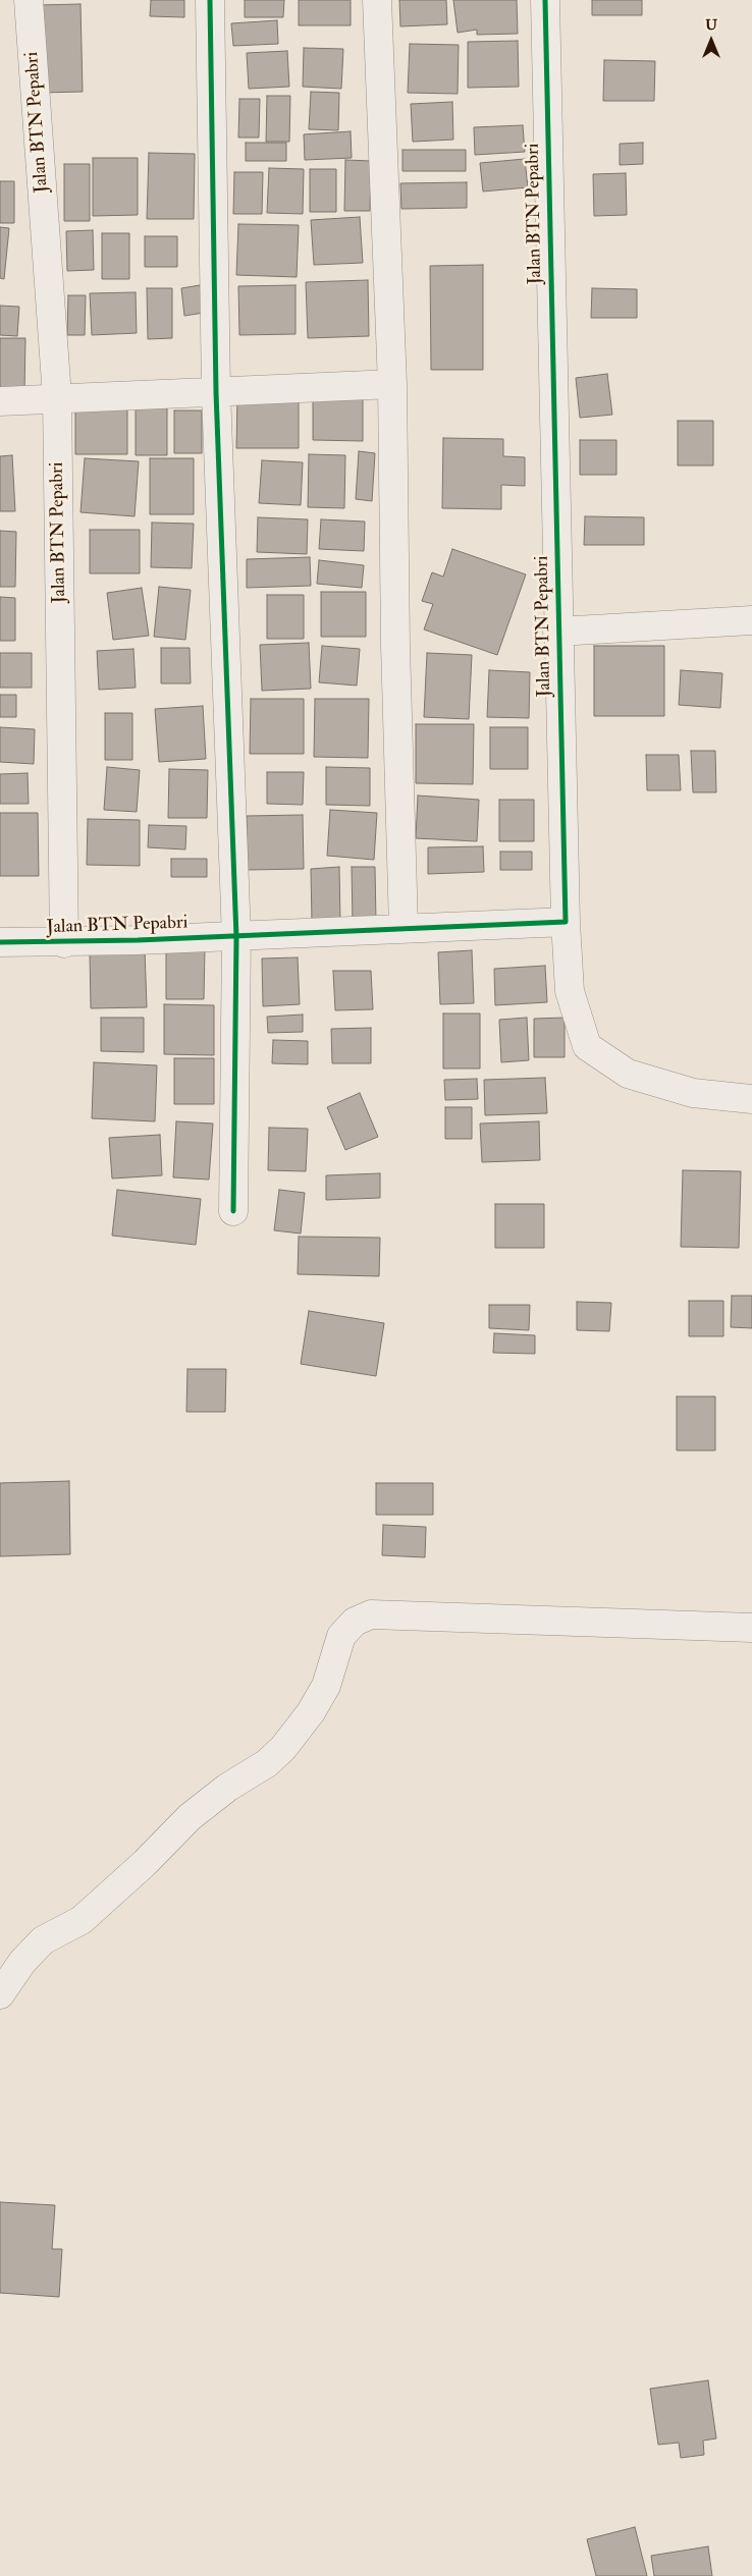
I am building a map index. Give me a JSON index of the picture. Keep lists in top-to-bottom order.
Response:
{
  "streets": {
    "street": ["Jalan BTN Pepabri"]
  },
  "north": "top"
}
